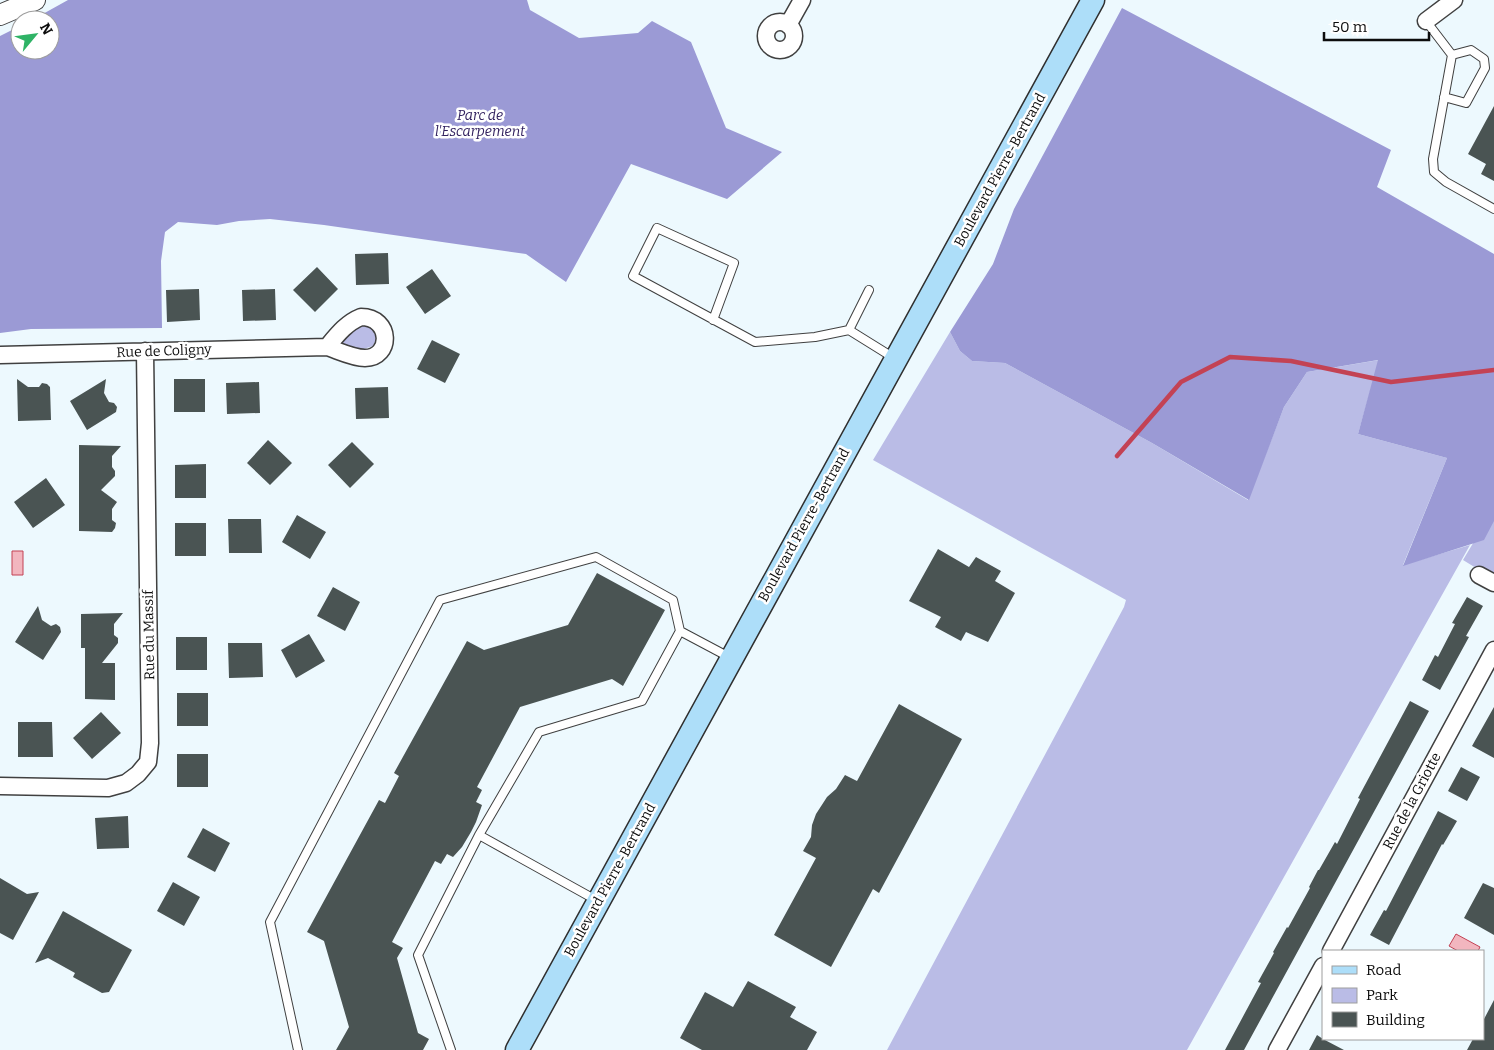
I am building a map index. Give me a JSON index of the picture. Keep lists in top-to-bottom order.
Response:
{
  "streets": {
    "main road": ["Boulevard Pierre-Bertrand"],
    "street": ["Rue de Coligny", "Rue du Massif", "Rue de la Griotte"]
  },
  "crossings": [
    ["Rue de Coligny", "Rue du Massif"]
  ],
  "parks": ["Parc de l'Escarpement"],
  "legend": ["Road", "Park", "Building"],
  "scale_bar": "50 m",
  "north": "top right"
}
